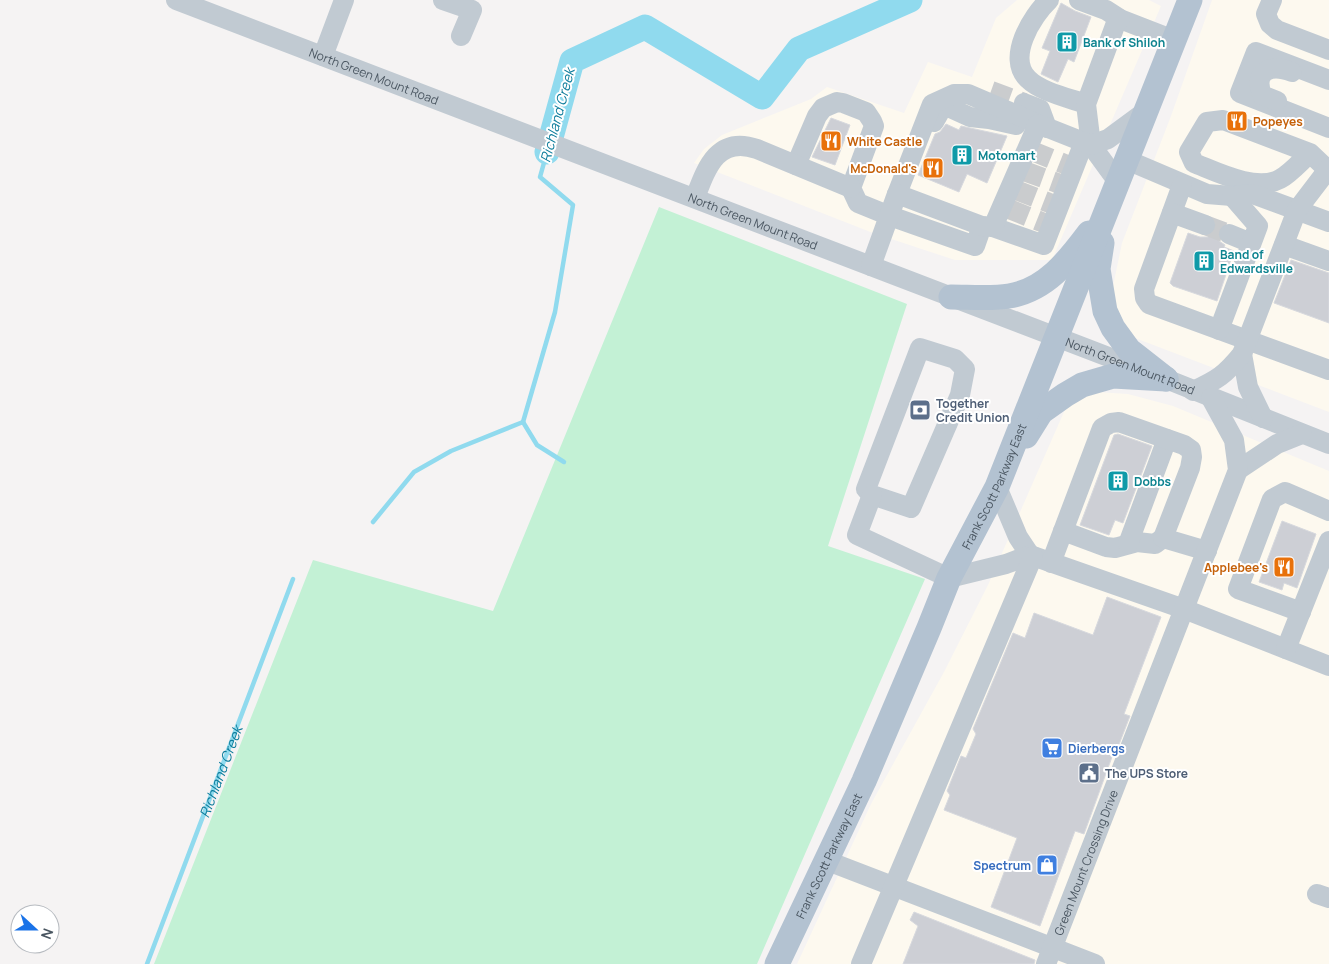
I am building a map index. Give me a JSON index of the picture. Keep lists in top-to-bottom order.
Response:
{
  "streets": {
    "main road": ["Frank Scott Parkway East"],
    "street": ["North Green Mount Road", "Green Mount Crossing Drive"]
  },
  "crossings": [
    ["North Green Mount Road", "Frank Scott Parkway East"],
    ["Frank Scott Parkway East", "Green Mount Crossing Drive"]
  ],
  "water": ["Richland Creek"],
  "places": {
    "building": [
      "Bank of Shiloh",
      "Motomart",
      "Band of Edwardsville",
      "Dobbs"
    ],
    "restaurant": [
      "Popeyes",
      "White Castle",
      "McDonald's",
      "Applebee's"
    ],
    "bank": ["Together Credit Union"],
    "supermarket": ["Dierbergs"],
    "public building": ["The UPS Store"],
    "shop": ["Spectrum"]
  },
  "north": "right"
}
